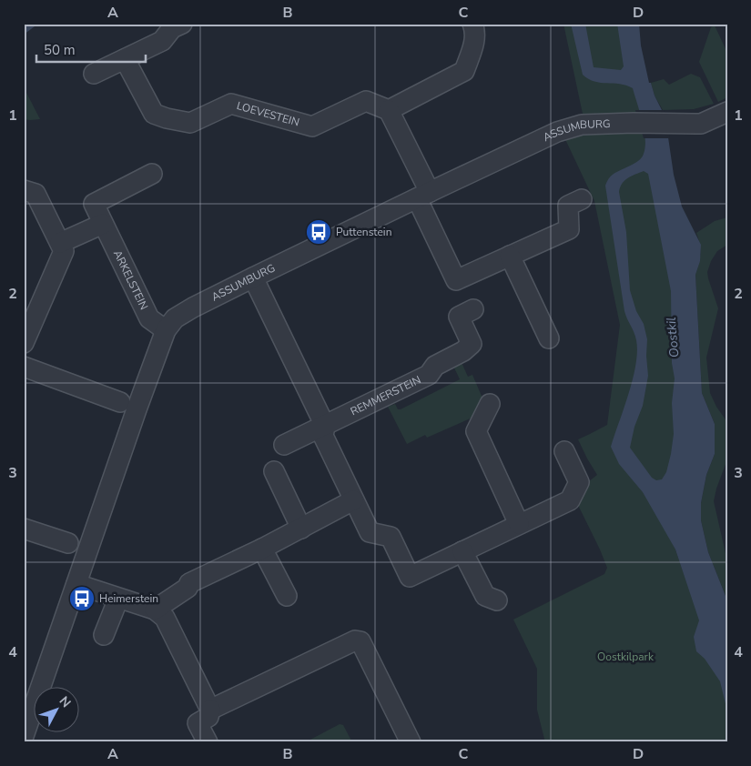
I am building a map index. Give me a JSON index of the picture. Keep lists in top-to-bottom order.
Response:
{
  "streets": {
    "street": [
      "LOEVESTEIN",
      "ASSUMBURG",
      "ARKELSTEIN",
      "REMMERSTEIN"
    ]
  },
  "crossings": [
    ["ASSUMBURG", "ARKELSTEIN"]
  ],
  "water": ["Oostkil"],
  "parks": ["Oostkilpark"],
  "places": {
    "bus stop": ["Puttenstein", "Heimerstein"]
  },
  "scale_bar": "50 m",
  "north": "top right",
  "grid": {
    "columns": [
      "A",
      "B",
      "C",
      "D"
    ],
    "rows": [
      "1",
      "2",
      "3",
      "4"
    ]
  }
}
